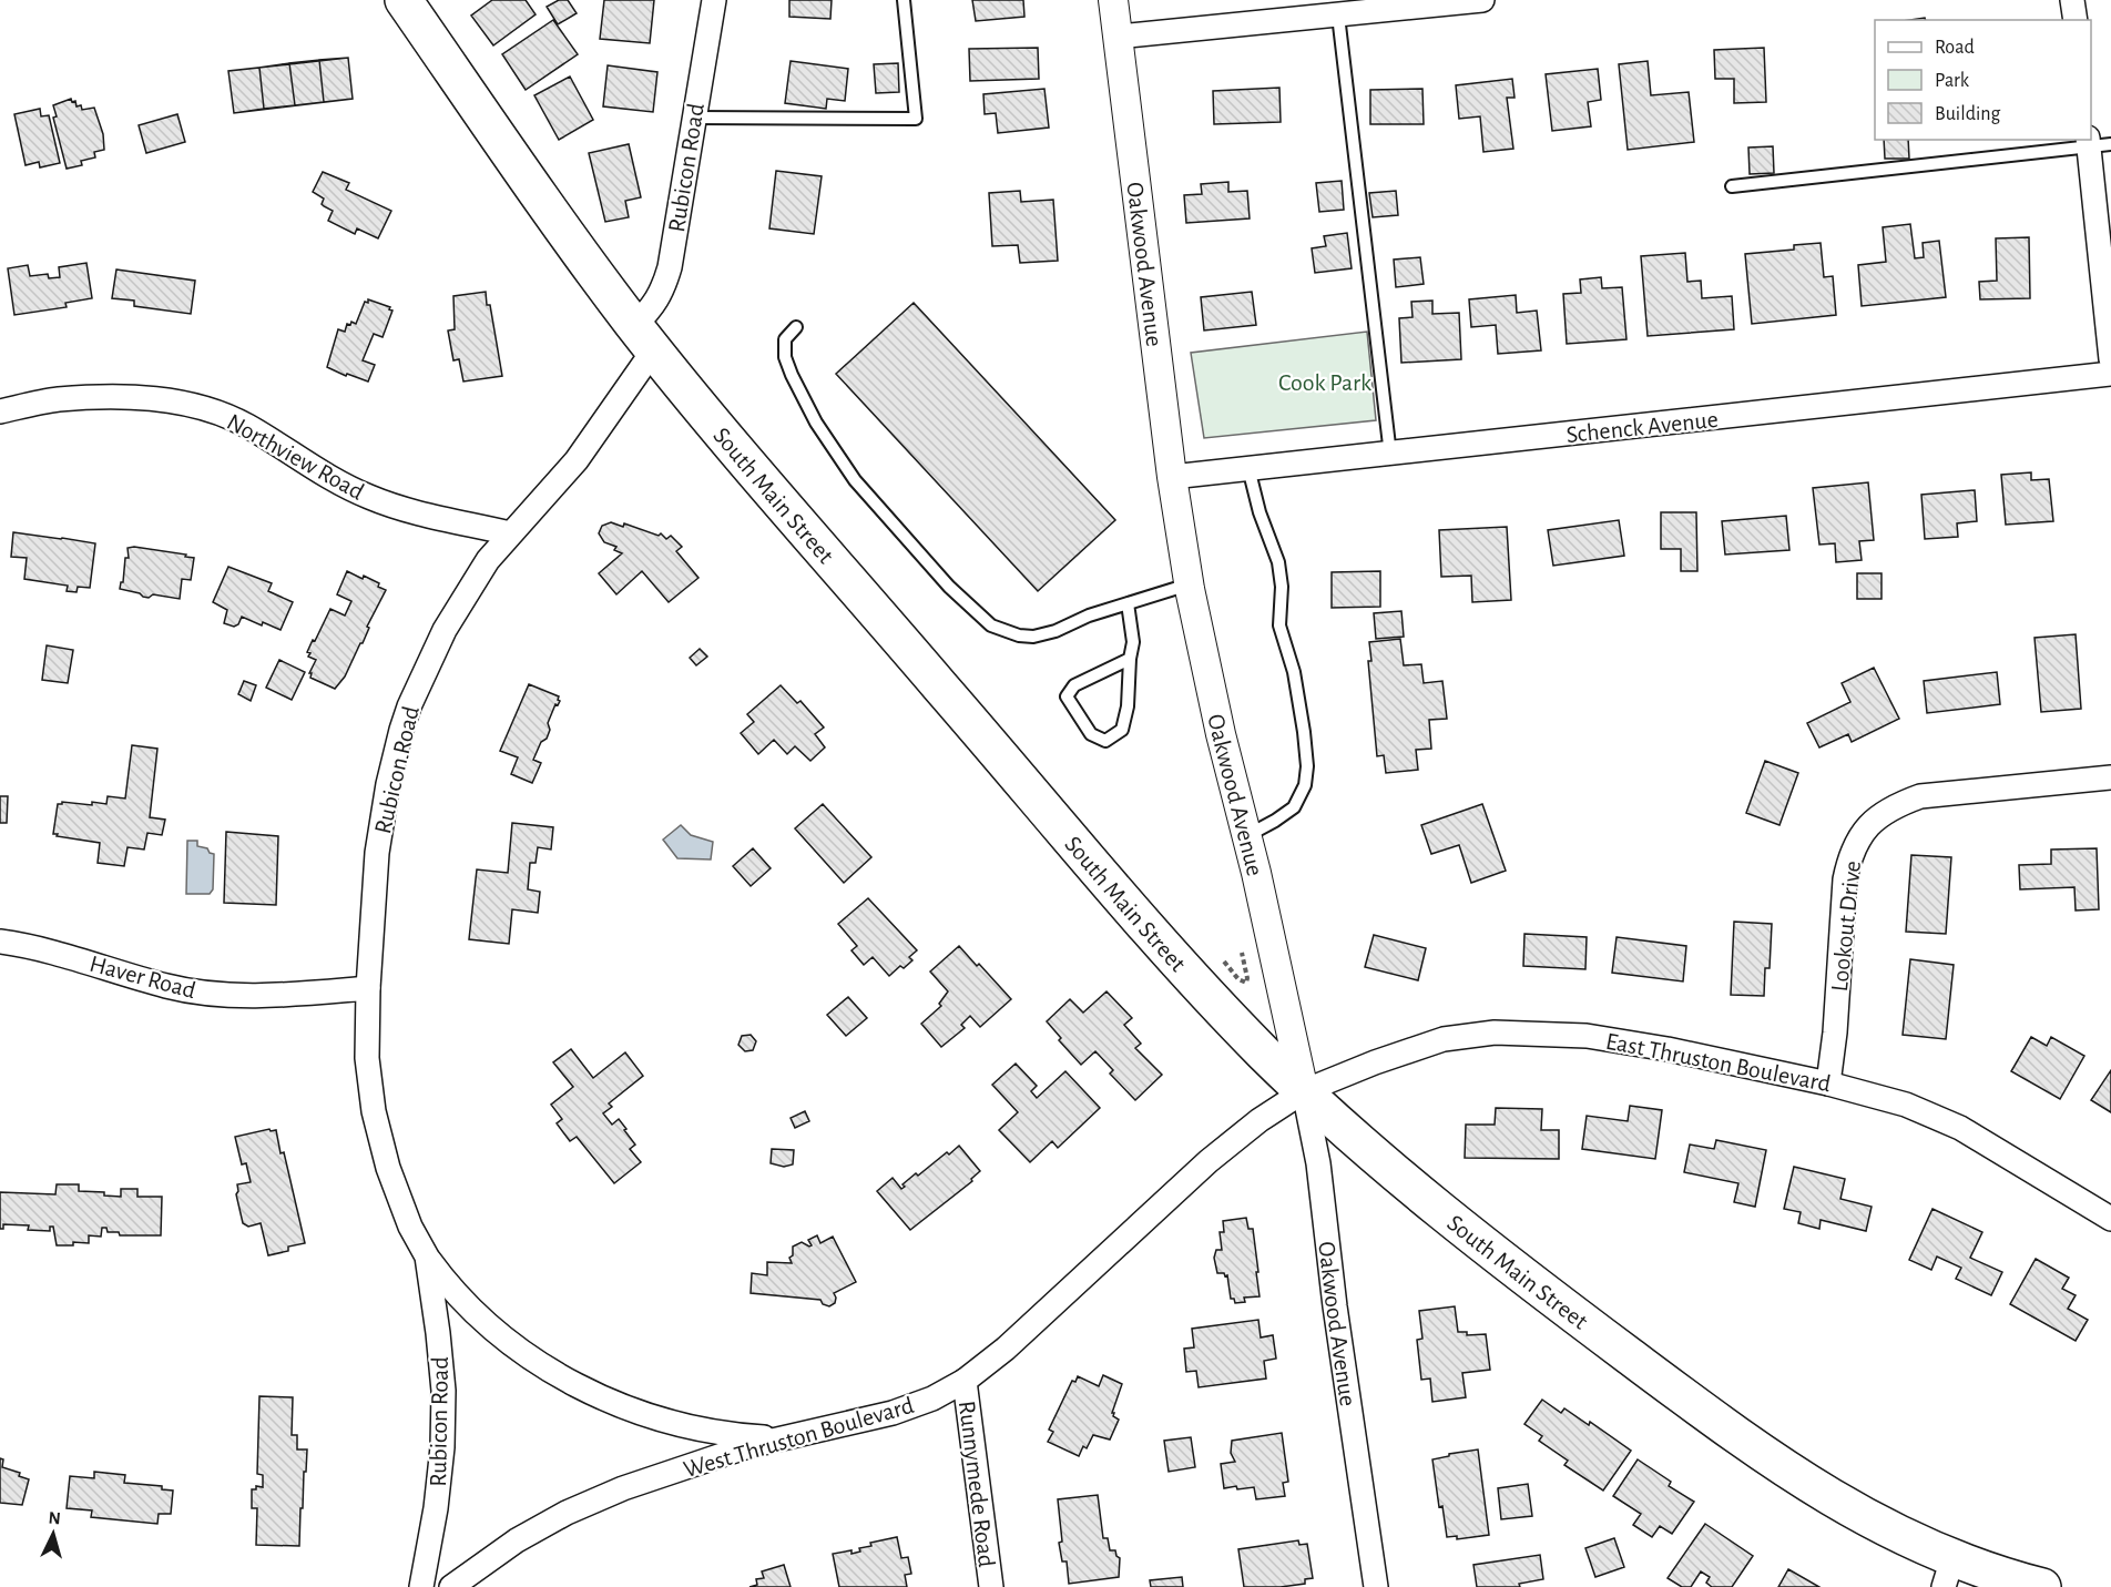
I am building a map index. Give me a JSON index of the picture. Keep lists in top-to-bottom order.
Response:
{
  "streets": {
    "main road": ["South Main Street"],
    "street": [
      "Rubicon Road",
      "Oakwood Avenue",
      "Schenck Avenue",
      "Northview Road",
      "Lookout Drive",
      "Haver Road",
      "East Thruston Boulevard",
      "West Thruston Boulevard",
      "Runnymede Road"
    ]
  },
  "crossings": [
    ["Rubicon Road", "Northview Road"],
    ["Rubicon Road", "South Main Street"],
    ["Rubicon Road", "Haver Road"],
    ["Rubicon Road", "West Thruston Boulevard"],
    ["Oakwood Avenue", "Schenck Avenue"],
    ["Oakwood Avenue", "South Main Street"],
    ["Oakwood Avenue", "East Thruston Boulevard"],
    ["Oakwood Avenue", "West Thruston Boulevard"],
    ["South Main Street", "East Thruston Boulevard"],
    ["South Main Street", "West Thruston Boulevard"],
    ["Lookout Drive", "East Thruston Boulevard"],
    ["East Thruston Boulevard", "West Thruston Boulevard"],
    ["West Thruston Boulevard", "Runnymede Road"]
  ],
  "parks": ["Cook Park"],
  "legend": ["Road", "Park", "Building"],
  "north": "top"
}
